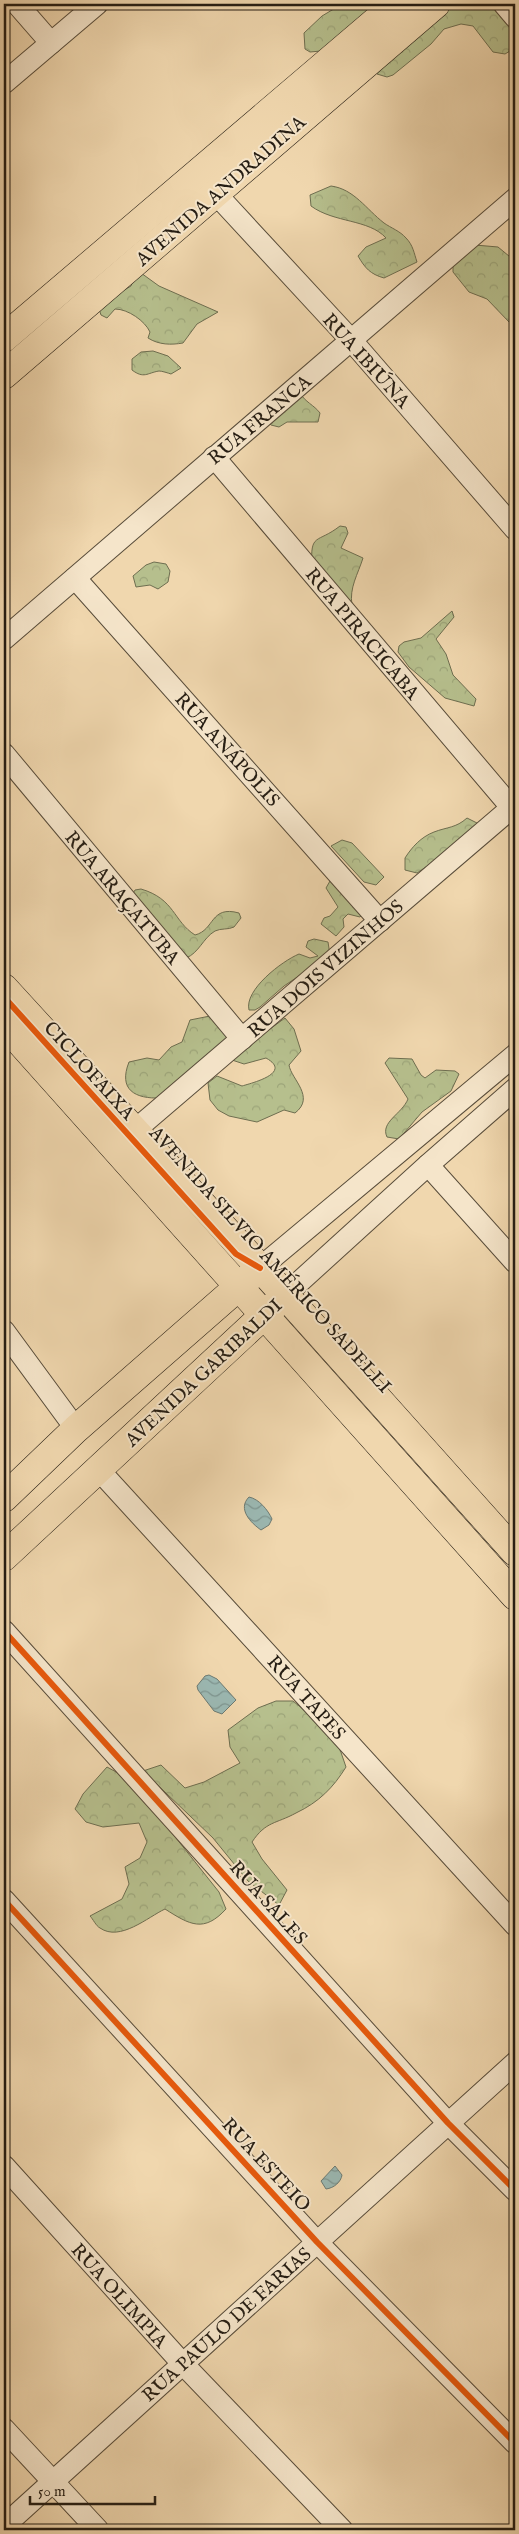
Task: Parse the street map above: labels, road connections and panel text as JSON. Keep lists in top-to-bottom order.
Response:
{
  "streets": {
    "main road": ["AVENIDA ANDRADINA", "AVENIDA SILVIO AMÉRICO SADELLI", "AVENIDA GARIBALDI"],
    "street": [
      "RUA IBIÚNA",
      "RUA FRANCA",
      "RUA PIRACICABA",
      "RUA ANÁPOLIS",
      "RUA ARAÇATUBA",
      "RUA DOIS VIZINHOS",
      "RUA TAPES",
      "RUA SALES",
      "RUA ESTEIO",
      "RUA OLIMPIA",
      "RUA PAULO DE FARIAS"
    ],
    "cycle path": ["CICLOFAIXA"]
  },
  "crossings": [
    ["AVENIDA ANDRADINA", "RUA IBIÚNA"],
    ["RUA IBIÚNA", "RUA FRANCA"],
    ["RUA FRANCA", "RUA PIRACICABA"],
    ["RUA FRANCA", "RUA ANÁPOLIS"],
    ["RUA PIRACICABA", "RUA DOIS VIZINHOS"],
    ["RUA ANÁPOLIS", "RUA DOIS VIZINHOS"],
    ["RUA ARAÇATUBA", "RUA DOIS VIZINHOS"],
    ["RUA DOIS VIZINHOS", "AVENIDA SILVIO AMÉRICO SADELLI"],
    ["AVENIDA SILVIO AMÉRICO SADELLI", "AVENIDA GARIBALDI"],
    ["AVENIDA GARIBALDI", "RUA TAPES"],
    ["RUA SALES", "RUA PAULO DE FARIAS"],
    ["RUA ESTEIO", "RUA PAULO DE FARIAS"],
    ["RUA OLIMPIA", "RUA PAULO DE FARIAS"]
  ],
  "scale_bar": "50 m"
}
